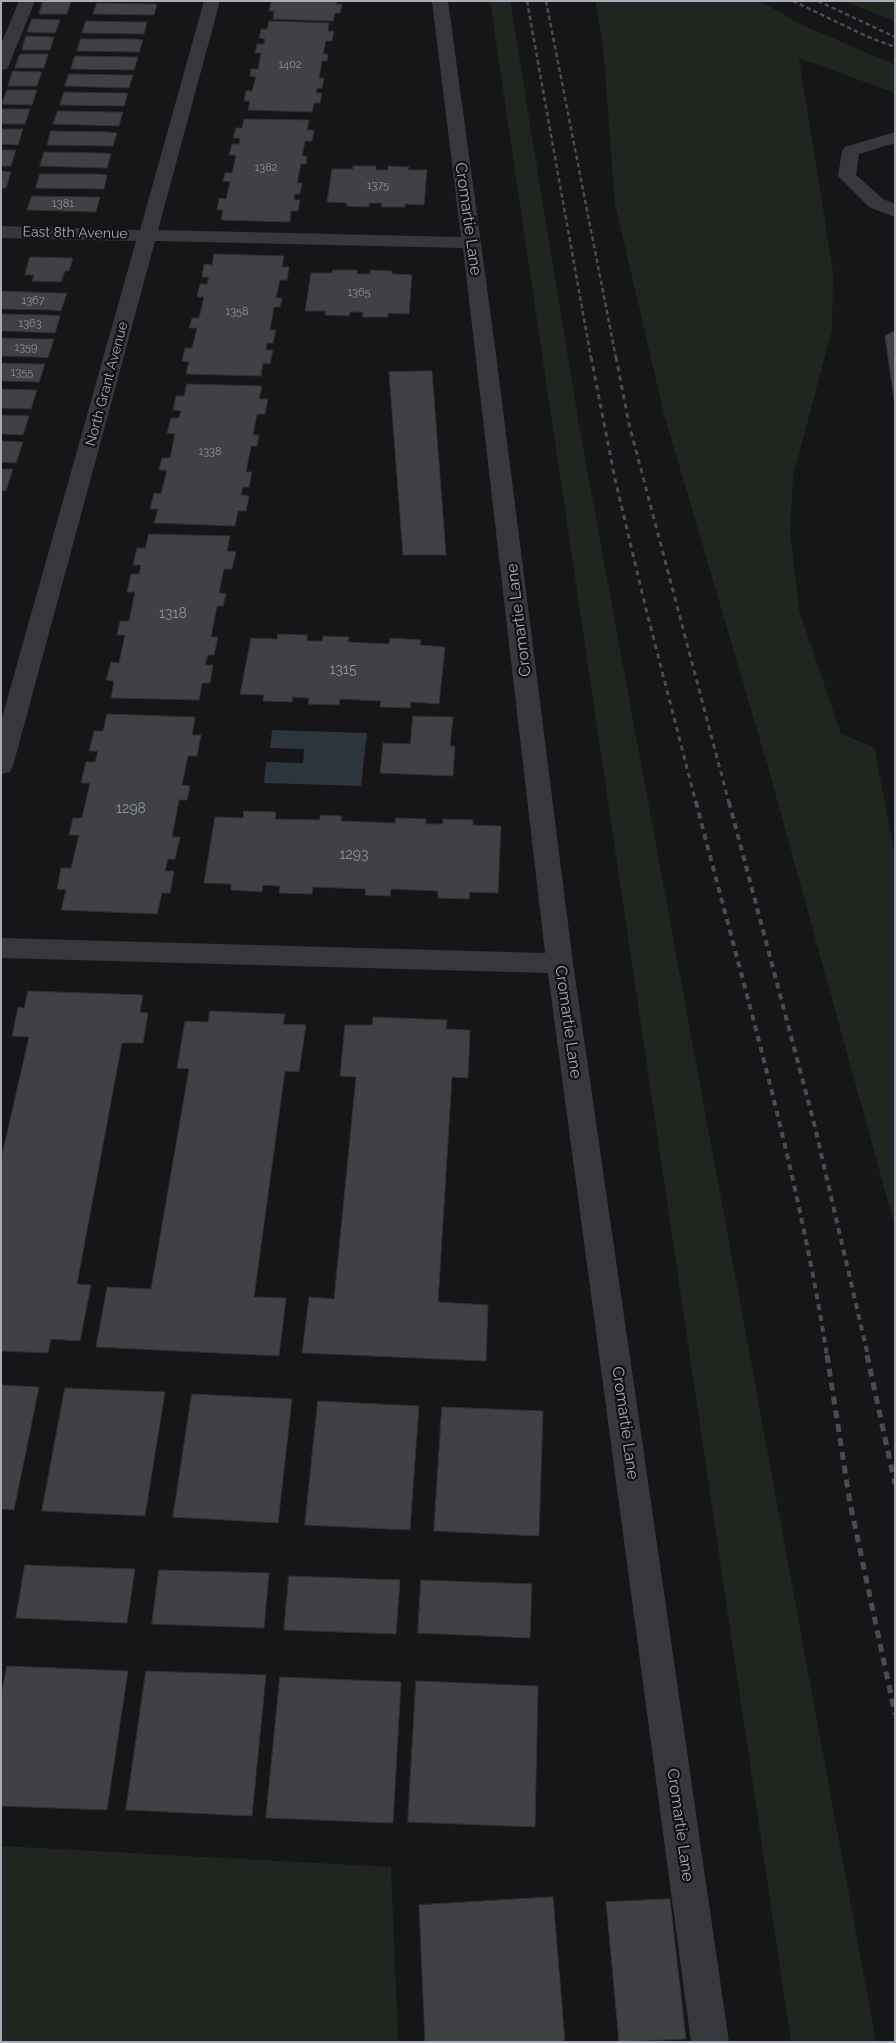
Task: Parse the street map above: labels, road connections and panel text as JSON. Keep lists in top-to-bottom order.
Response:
{
  "streets": {
    "street": ["Cromartie Lane", "East 8th Avenue", "North Grant Avenue"]
  },
  "crossings": [
    ["Cromartie Lane", "East 8th Avenue"],
    ["East 8th Avenue", "North Grant Avenue"]
  ],
  "house_numbers": [
    "1402",
    "1382",
    "1375",
    "1381",
    "1365",
    "1367",
    "1358",
    "1363",
    "1359",
    "1355",
    "1338",
    "1318",
    "1315",
    "1298",
    "1293"
  ]
}
